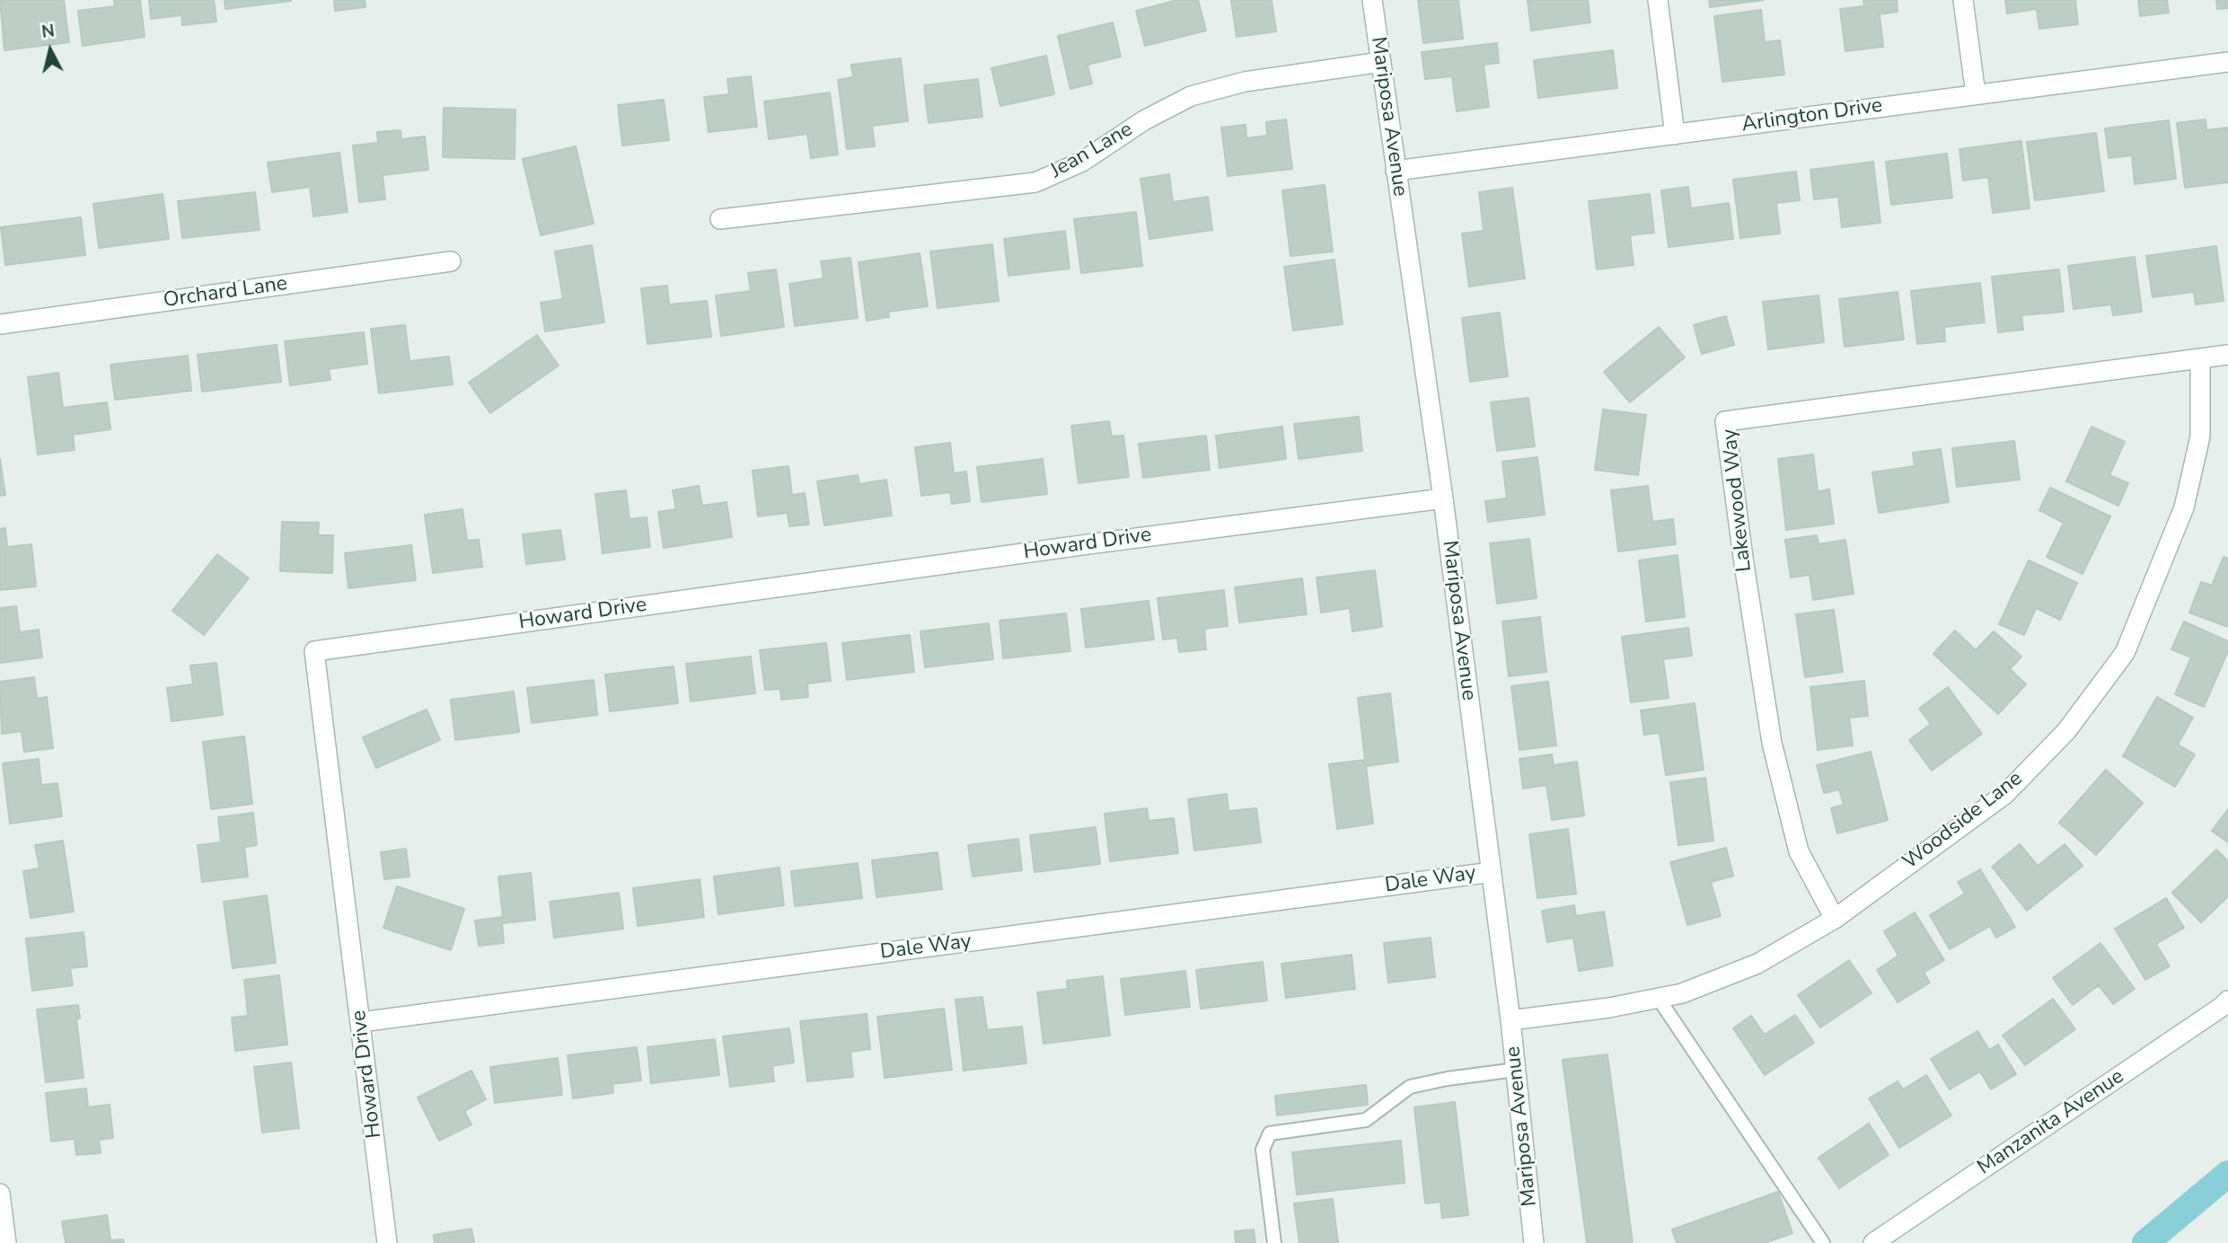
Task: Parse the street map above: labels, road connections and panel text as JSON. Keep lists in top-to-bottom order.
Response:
{
  "streets": {
    "street": [
      "Arlington Drive",
      "Mariposa Avenue",
      "Jean Lane",
      "Orchard Lane",
      "Lakewood Way",
      "Howard Drive",
      "Woodside Lane",
      "Dale Way",
      "Manzanita Avenue"
    ]
  },
  "crossings": [
    ["Arlington Drive", "Mariposa Avenue"],
    ["Mariposa Avenue", "Jean Lane"],
    ["Mariposa Avenue", "Howard Drive"],
    ["Mariposa Avenue", "Woodside Lane"],
    ["Mariposa Avenue", "Dale Way"],
    ["Lakewood Way", "Woodside Lane"],
    ["Howard Drive", "Dale Way"]
  ],
  "north": "top"
}
